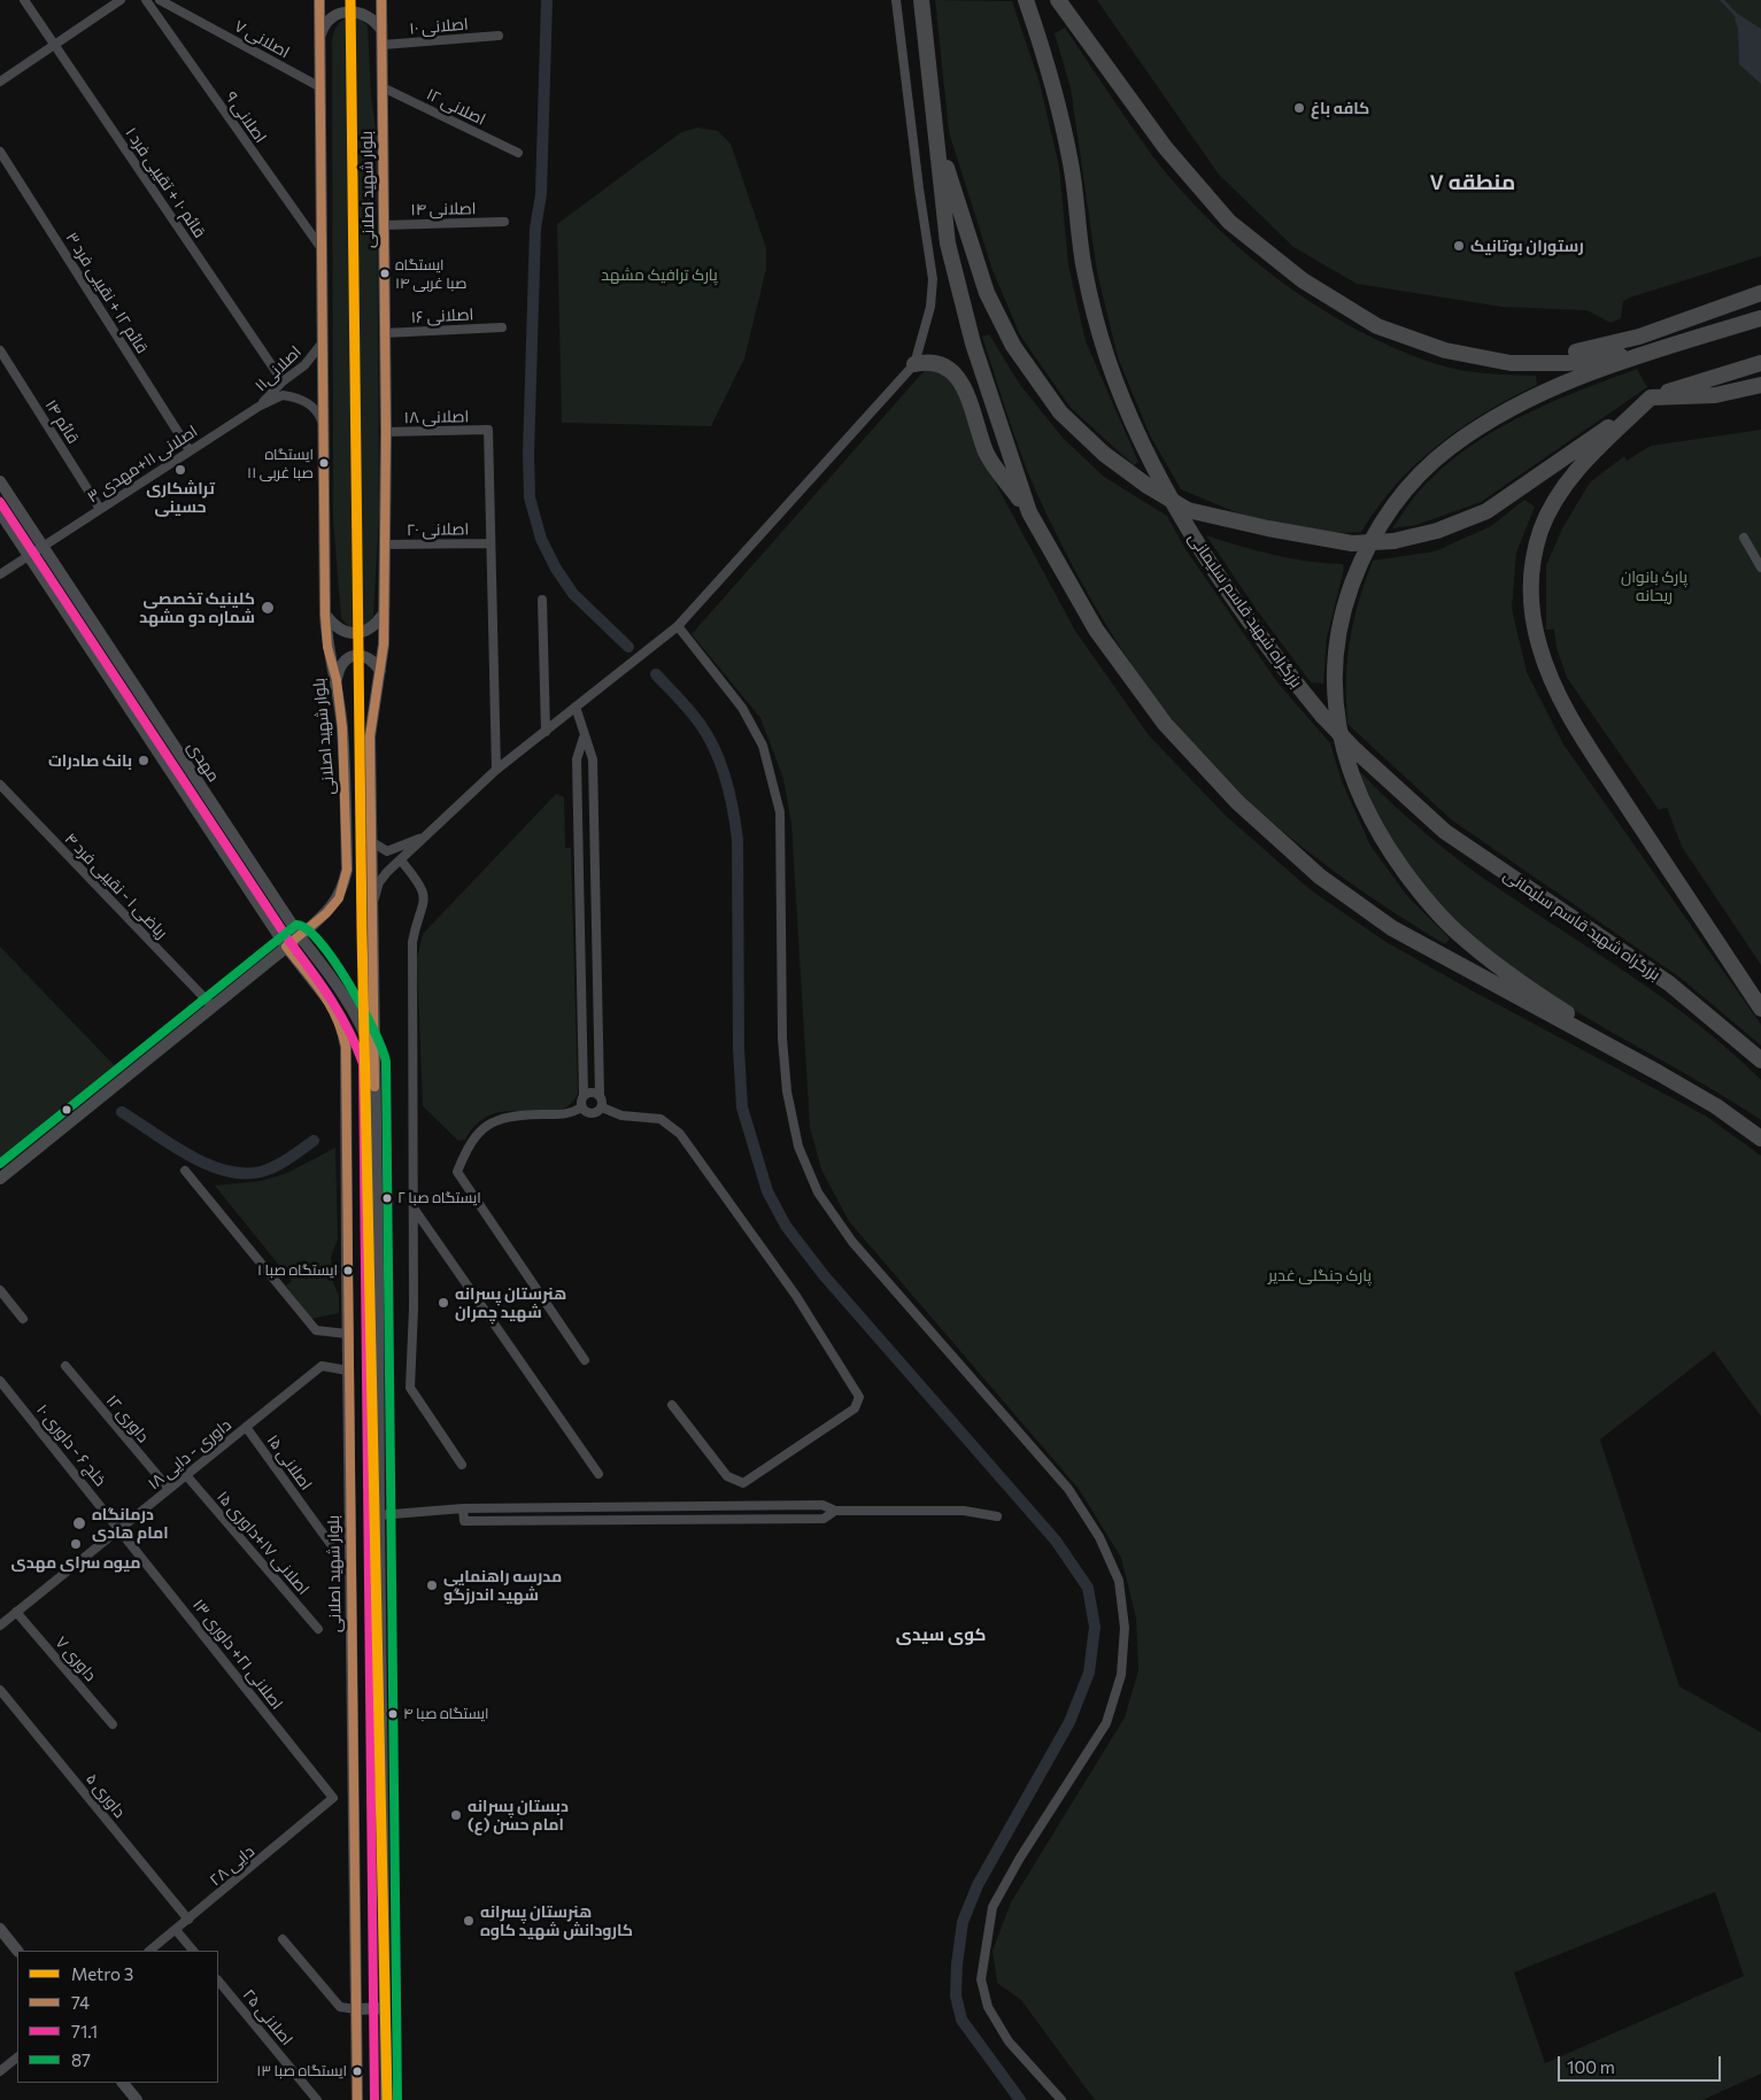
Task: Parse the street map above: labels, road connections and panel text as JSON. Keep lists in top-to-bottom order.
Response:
{
  "streets": {
    "highway": ["بزرگراه شهید قاسم سلیمانی"],
    "main road": ["بلوار شهید اصلانی", "مهدی"],
    "street": [
      "اصلانی ۱۰",
      "اصلانی ۷",
      "اصلانی ۱۲",
      "اصلانی ۹",
      "قائم ۱۰ + تقیبی فرد ۱",
      "اصلانی ۱۴",
      "قائم ۱۲ + نقیبی فرد ۳",
      "اصلانی ۱۶",
      "اصلانی۱۱",
      "اصلانی ۱۸",
      "قائم ۱۴",
      "اصلانی ۱۱+مهدی ۳",
      "اصلانی ۲۰",
      "ریاضی ۱ - نقیبی فرد ۴",
      "داوری ۱۲",
      "خلج ۶ - داوری ۱۰",
      "داوری - دایی ۱۸",
      "اصلانی ۱۵",
      "اصلانی ۱۷+داوری ۱۵",
      "اصلانی ۲۱+ داوری ۱۳",
      "داوری ۷",
      "داوری ۵",
      "دایی ۲۸",
      "اصلانی ۲۵"
    ]
  },
  "crossings": [
    ["اصلانی ۱۰", "بلوار شهید اصلانی"],
    ["اصلانی ۷", "بلوار شهید اصلانی"],
    ["اصلانی ۱۲", "بلوار شهید اصلانی"],
    ["اصلانی ۹", "بلوار شهید اصلانی"],
    ["قائم ۱۰ + تقیبی فرد ۱", "اصلانی۱۱"],
    ["بلوار شهید اصلانی", "اصلانی ۱۴"],
    ["بلوار شهید اصلانی", "اصلانی ۱۶"],
    ["بلوار شهید اصلانی", "اصلانی۱۱"],
    ["بلوار شهید اصلانی", "اصلانی ۱۸"],
    ["بلوار شهید اصلانی", "اصلانی ۲۰"],
    ["بلوار شهید اصلانی", "مهدی"],
    ["بلوار شهید اصلانی", "ریاضی ۱ - نقیبی فرد ۴"],
    ["بلوار شهید اصلانی", "داوری - دایی ۱۸"],
    ["قائم ۱۲ + نقیبی فرد ۳", "اصلانی ۱۱+مهدی ۳"],
    ["اصلانی۱۱", "اصلانی ۱۱+مهدی ۳"],
    ["اصلانی ۱۸", "اصلانی ۲۰"],
    ["قائم ۱۴", "اصلانی ۱۱+مهدی ۳"],
    ["اصلانی ۱۱+مهدی ۳", "مهدی"],
    ["داوری ۱۲", "داوری - دایی ۱۸"],
    ["خلج ۶ - داوری ۱۰", "داوری - دایی ۱۸"],
    ["خلج ۶ - داوری ۱۰", "اصلانی ۲۱+ داوری ۱۳"],
    ["داوری - دایی ۱۸", "اصلانی ۱۵"],
    ["داوری - دایی ۱۸", "اصلانی ۱۷+داوری ۱۵"],
    ["داوری - دایی ۱۸", "اصلانی ۲۱+ داوری ۱۳"],
    ["داوری - دایی ۱۸", "داوری ۷"],
    ["اصلانی ۲۱+ داوری ۱۳", "دایی ۲۸"],
    ["داوری ۵", "دایی ۲۸"]
  ],
  "districts": ["منطقه ۷", "کوی سیدی"],
  "parks": ["پارک ترافیک مشهد", "پارک بانوان ریحانه", "پارک جنگلی غدیر"],
  "places": [
    "کافه باغ",
    "رستوران بوتانیک",
    "ایستگاه صبا غربی ۱۴",
    "ایستگاه صبا غربی ۱۱",
    "تراشکاری حسینی",
    "کلینیک تخصصی شمار‌ه دو مشهد",
    "بانک صادرات",
    "ایستگاه صبا ۲",
    "ایستگاه صبا ۱",
    "هنرستان پسرانه شهید چمران",
    "درمانگاه امام هادی",
    "میوه سرای مهدی",
    "مدرسه راهنمایی شهید اندرزگو",
    "ایستگاه صبا ۴",
    "دبستان پسرانه امام حسن (ع)",
    "هنرستان پسرانه کارودانش شهید کاوه",
    "ایستگاه صبا ۱۳"
  ],
  "lines": [
    "metro line 3",
    "transit line 74",
    "transit line 71.1",
    "transit line 87"
  ],
  "legend": [
    "Metro 3",
    "74",
    "71.1",
    "87"
  ],
  "scale_bar": "100 m"
}
